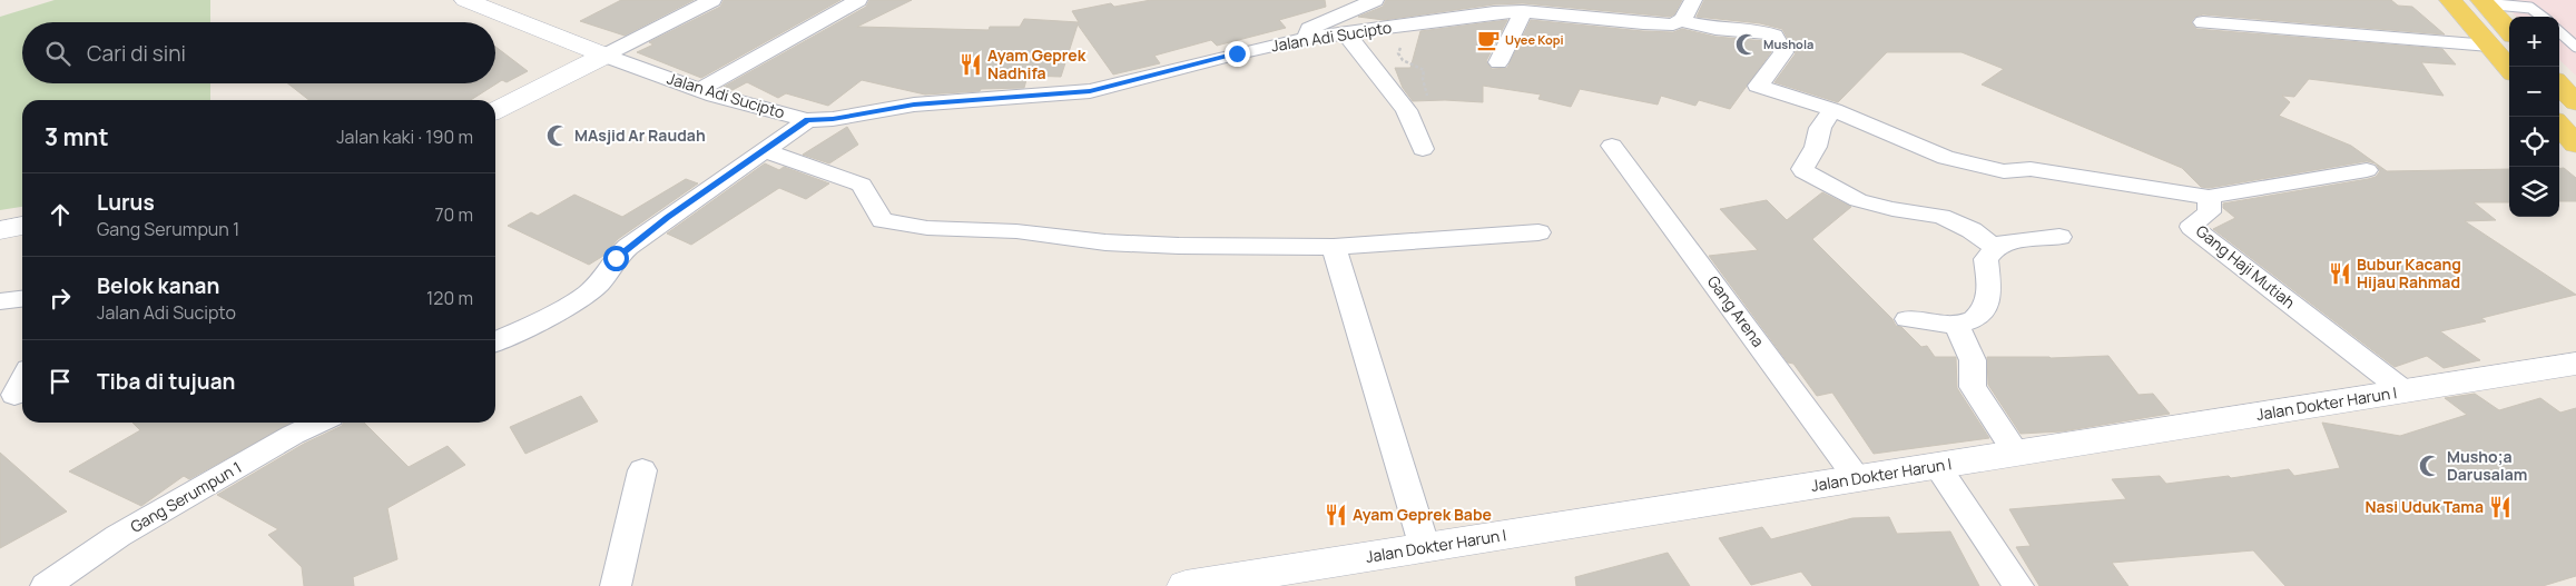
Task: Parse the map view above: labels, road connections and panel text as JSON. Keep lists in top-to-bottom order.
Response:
{
  "streets": {
    "street": [
      "Jalan Adi Sucipto",
      "Gang Haji Mutiah",
      "Gang Arena",
      "Jalan Dokter Harun I",
      "Gang Serumpun 1"
    ]
  },
  "crossings": [
    ["Gang Haji Mutiah", "Jalan Dokter Harun I"],
    ["Gang Arena", "Jalan Dokter Harun I"]
  ],
  "places": {
    "cafe": ["Uyee Kopi"],
    "mosque": ["Mushola", "MAsjid Ar Raudah", "Musho;a Darusalam"],
    "restaurant": [
      "Ayam Geprek Nadhifa",
      "Bubur Kacang Hijau Rahmad",
      "Nasi Uduk Tama",
      "Ayam Geprek Babe"
    ]
  },
  "page": {
    "map_buttons": ["+", "−"],
    "search": "Cari di sini",
    "heading": ["3 mnt", "Jalan kaki · 190 m"],
    "list": [
      ["Lurus", "Gang Serumpun 1", "70 m"],
      ["Belok kanan", "Jalan Adi Sucipto", "120 m"],
      "Tiba di tujuan"
    ]
  }
}
